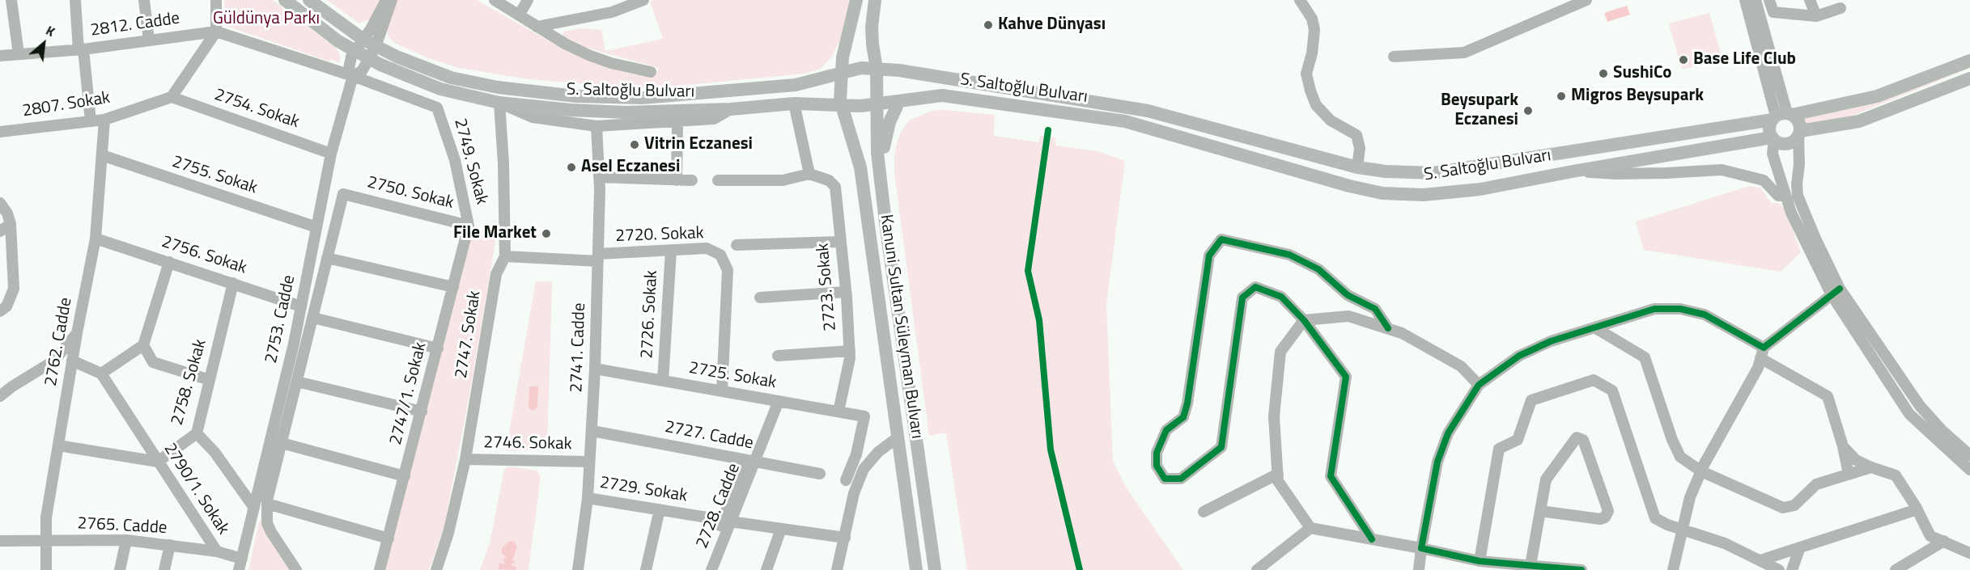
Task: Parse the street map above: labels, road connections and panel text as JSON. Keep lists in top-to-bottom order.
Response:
{
  "streets": {
    "main road": ["S. Saltoğlu Bulvarı", "Kanuni Sultan Süleyman Bulvarı"],
    "street": [
      "2812. Cadde",
      "2807. Sokak",
      "2754. Sokak",
      "2749. Sokak",
      "2755. Sokak",
      "2750. Sokak",
      "2720. Sokak",
      "2756. Sokak",
      "2723. Sokak",
      "2726. Sokak",
      "2753. Cadde",
      "2747. Sokak",
      "2762. Cadde",
      "2741. Cadde",
      "2725. Sokak",
      "2758. Sokak",
      "2747/1. Sokak",
      "2727. Cadde",
      "2746. Sokak",
      "2790/1. Sokak",
      "2729. Sokak",
      "2728. Cadde",
      "2765. Cadde"
    ]
  },
  "crossings": [
    ["S. Saltoğlu Bulvarı", "Kanuni Sultan Süleyman Bulvarı"],
    ["S. Saltoğlu Bulvarı", "2747. Sokak"],
    ["2807. Sokak", "2754. Sokak"],
    ["2807. Sokak", "2762. Cadde"],
    ["2754. Sokak", "2753. Cadde"],
    ["2749. Sokak", "2750. Sokak"],
    ["2749. Sokak", "2753. Cadde"],
    ["2749. Sokak", "2747/1. Sokak"],
    ["2755. Sokak", "2753. Cadde"],
    ["2755. Sokak", "2762. Cadde"],
    ["2750. Sokak", "2747/1. Sokak"],
    ["2720. Sokak", "2726. Sokak"],
    ["2720. Sokak", "2747. Sokak"],
    ["2720. Sokak", "2741. Cadde"],
    ["2720. Sokak", "2725. Sokak"],
    ["2756. Sokak", "2753. Cadde"],
    ["2756. Sokak", "2762. Cadde"],
    ["2756. Sokak", "2758. Sokak"],
    ["2723. Sokak", "2725. Sokak"],
    ["2726. Sokak", "2725. Sokak"],
    ["2753. Cadde", "2765. Cadde"],
    ["2747. Sokak", "2746. Sokak"],
    ["2762. Cadde", "2765. Cadde"],
    ["2741. Cadde", "2725. Sokak"],
    ["2741. Cadde", "2727. Cadde"],
    ["2741. Cadde", "2746. Sokak"],
    ["2741. Cadde", "2729. Sokak"],
    ["2725. Sokak", "2728. Cadde"],
    ["2758. Sokak", "2790/1. Sokak"],
    ["2727. Cadde", "2728. Cadde"],
    ["2790/1. Sokak", "2765. Cadde"],
    ["2729. Sokak", "2728. Cadde"]
  ],
  "parks": ["Güldünya Parkı"],
  "places": [
    "Kahve Dünyası",
    "Base Life Club",
    "SushiCo",
    "Migros Beysupark",
    "Beysupark Eczanesi",
    "Vitrin Eczanesi",
    "Asel Eczanesi",
    "File Market"
  ],
  "north": "top right"
}
